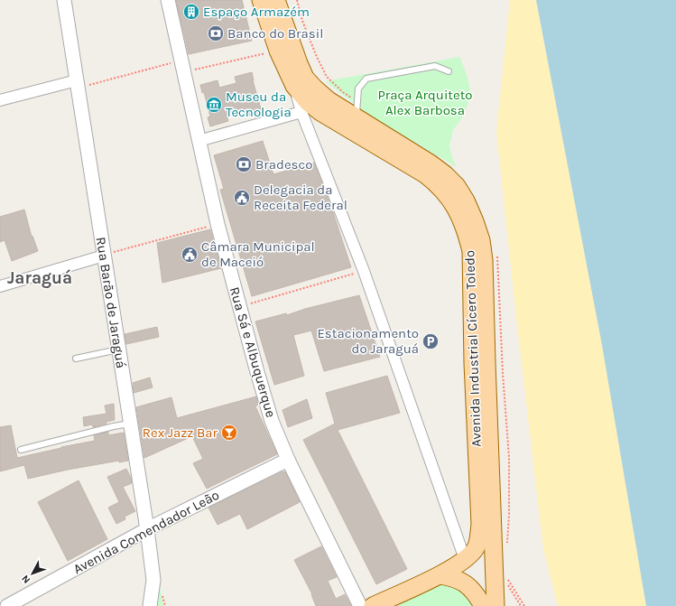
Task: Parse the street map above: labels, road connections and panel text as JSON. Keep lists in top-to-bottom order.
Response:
{
  "streets": {
    "main road": ["Avenida Industrial Cícero Toledo"],
    "street": ["Rua Barão de Jaraguá", "Rua Sá e Albuquerque", "Avenida Comendador Leão"]
  },
  "crossings": [
    ["Rua Barão de Jaraguá", "Avenida Comendador Leão"],
    ["Rua Sá e Albuquerque", "Avenida Comendador Leão"]
  ],
  "districts": ["Jaraguá"],
  "parks": ["Praça Arquiteto Alex Barbosa"],
  "places": {
    "building": ["Espaço Armazém"],
    "bank": ["Banco do Brasil", "Bradesco"],
    "museum": ["Museu da Tecnologia"],
    "public building": ["Delegacia da Receita Federal", "Câmara Municipal de Maceió"],
    "parking": ["Estacionamento do Jaraguá"],
    "bar": ["Rex Jazz Bar"]
  },
  "north": "bottom left"
}
